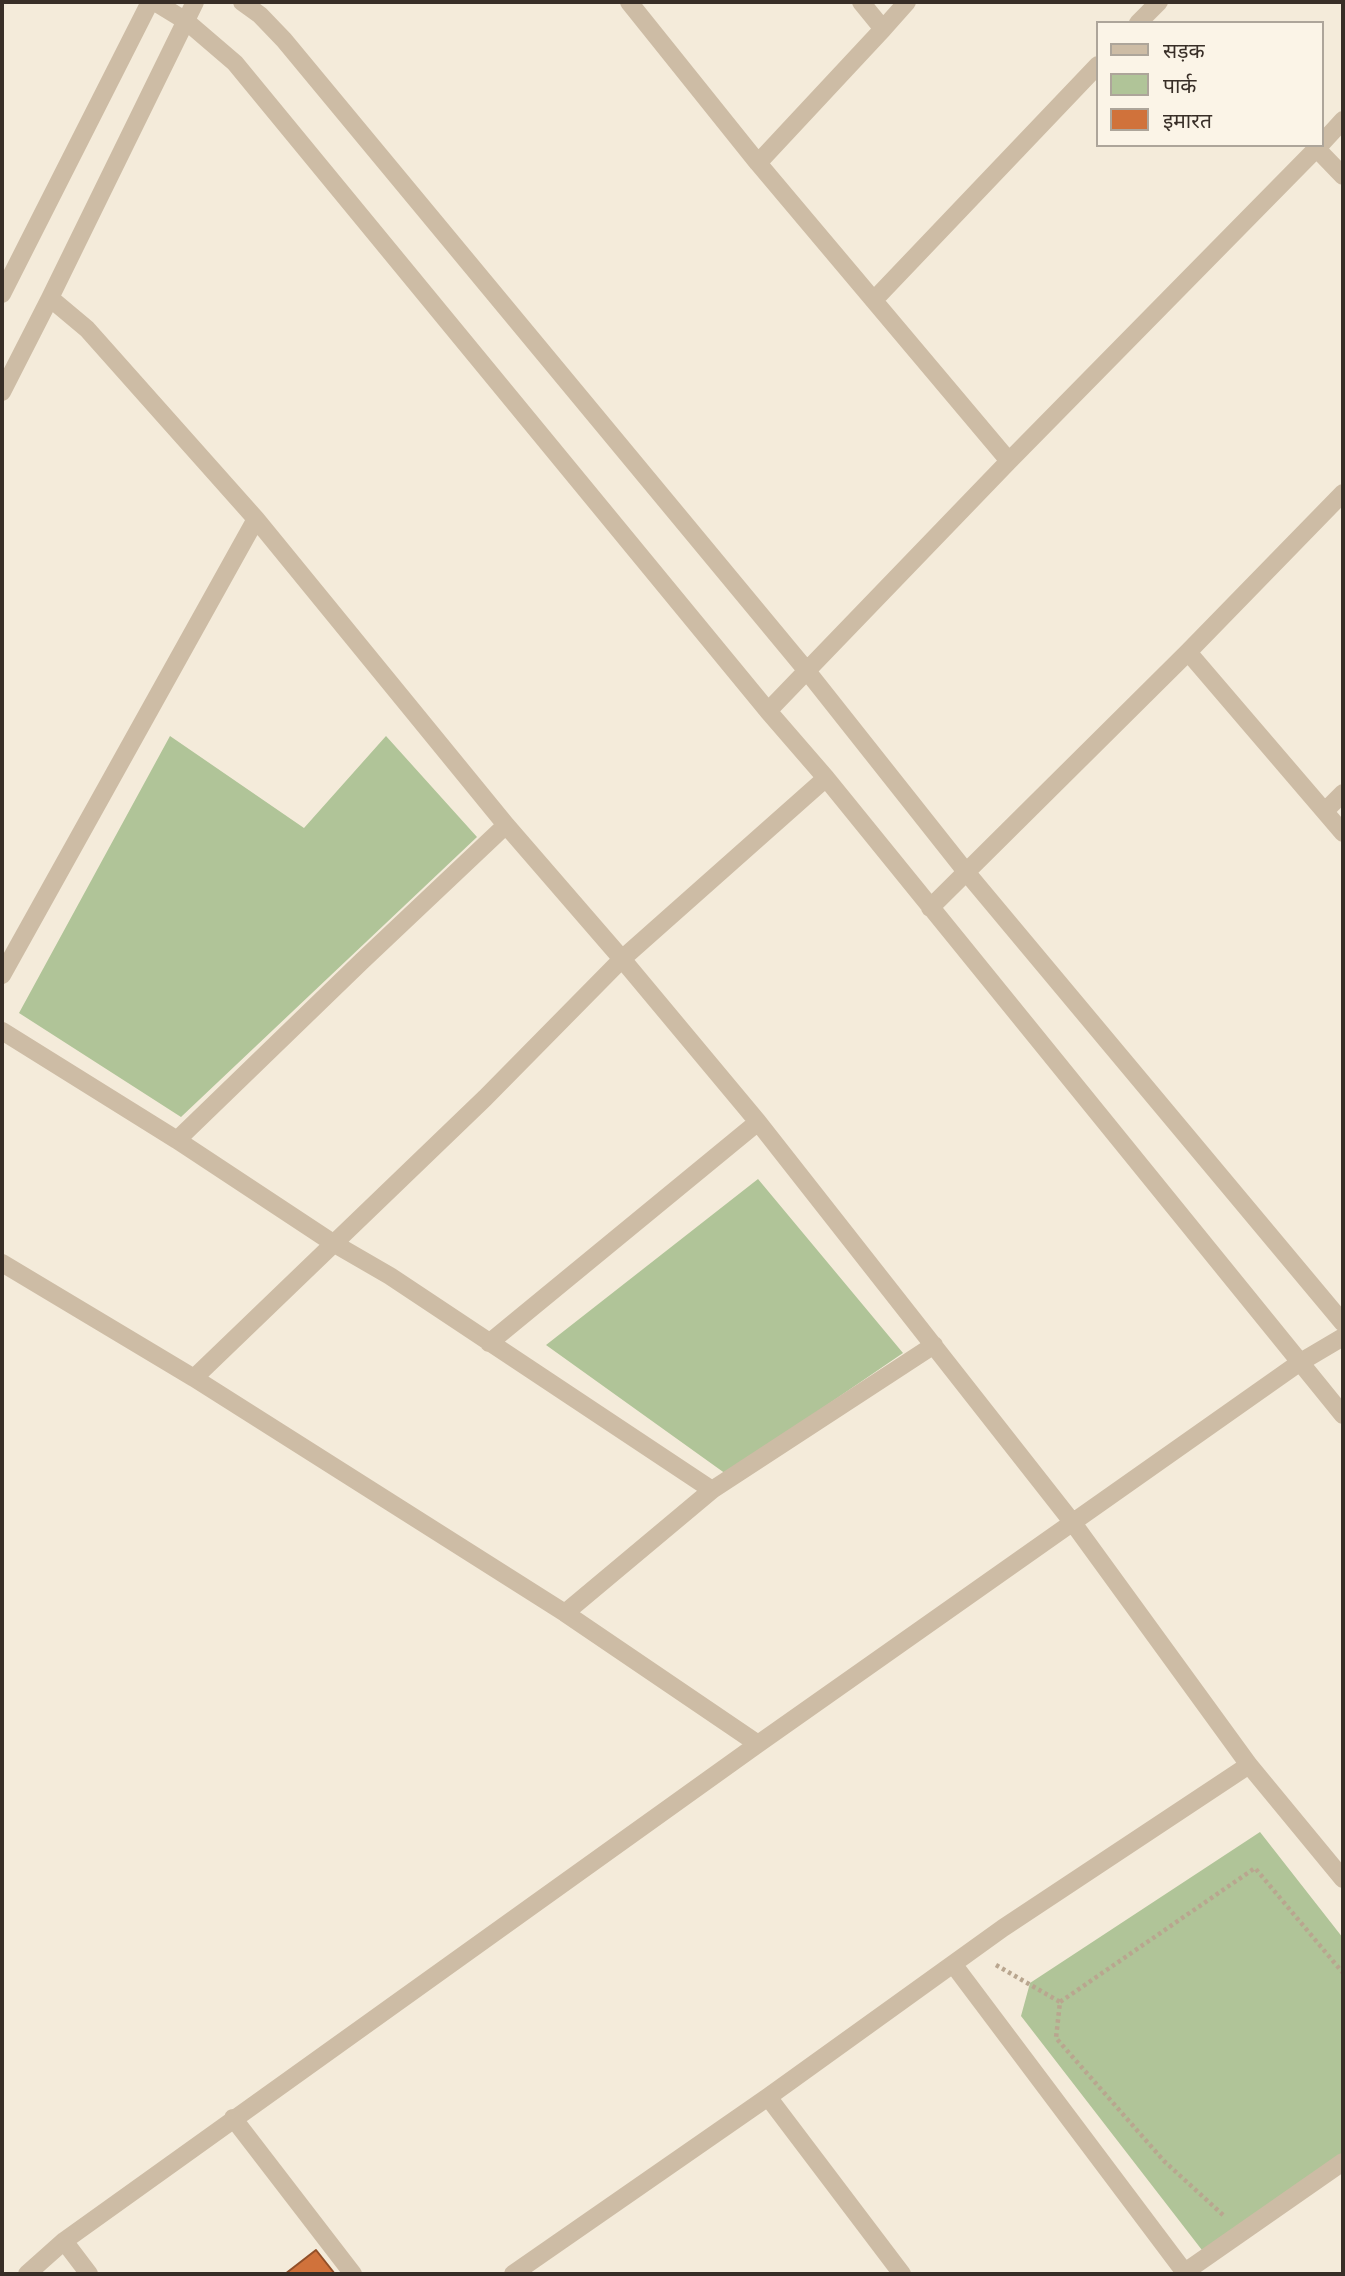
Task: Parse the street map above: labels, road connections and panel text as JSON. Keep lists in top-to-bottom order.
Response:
{
  "legend": ["सड़क", "पार्क", "इमारत"]
}
